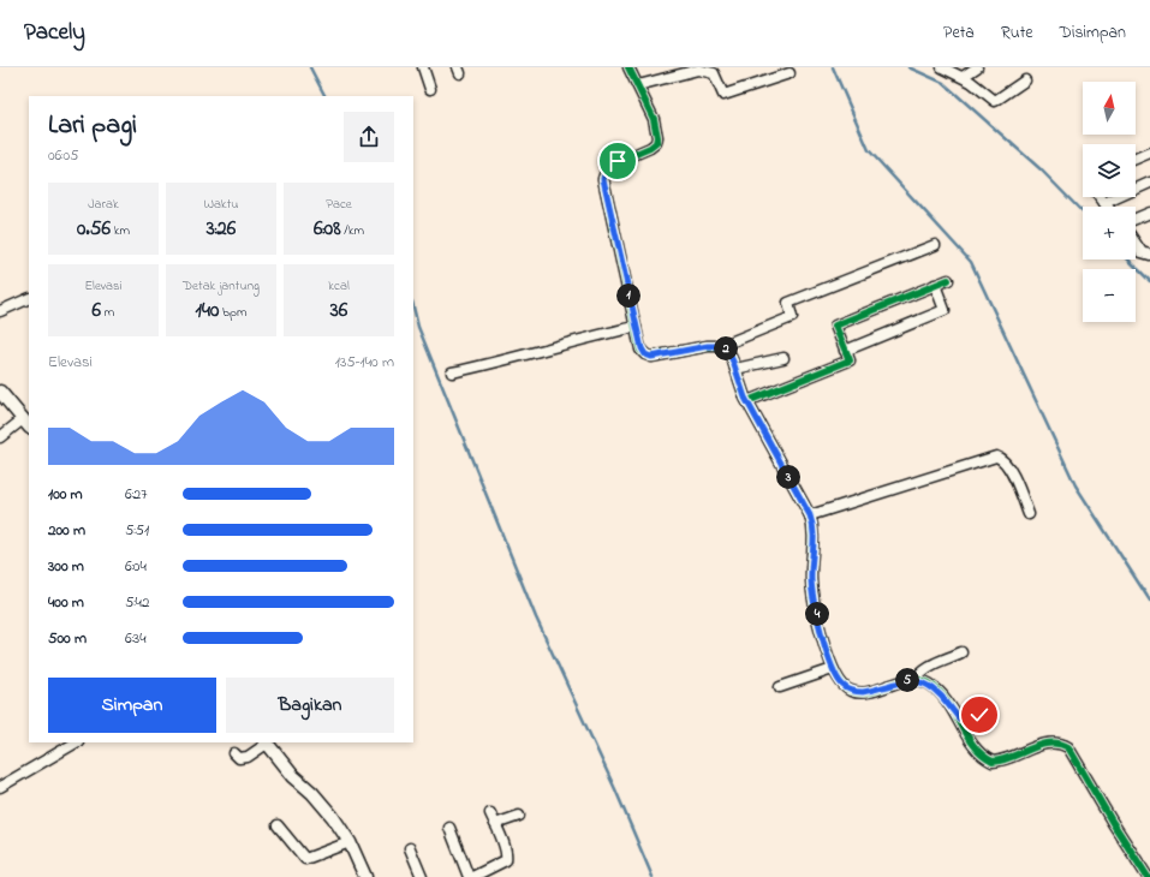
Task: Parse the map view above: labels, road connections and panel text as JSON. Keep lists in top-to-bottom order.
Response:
{
  "north": "top",
  "page": {
    "header": "Pacely",
    "nav": ["Peta", "Rute", "Disimpan"],
    "map_buttons": ["+", "−"],
    "heading": ["Lari pagi", "06:05"],
    "stats": [
      ["Jarak", "0.56 km"],
      ["Waktu", "3:26"],
      ["Pace", "6:08 /km"],
      ["Elevasi", "6 m"],
      ["Detak jantung", "140 bpm"],
      ["kcal", "36"]
    ],
    "pins": [
      "1",
      "2",
      "3",
      "4",
      "5"
    ],
    "chart": ["Elevasi", "135–140 m"],
    "list": [
      {
        "name": "100 m",
        "note": "6:27"
      },
      {
        "name": "200 m",
        "note": "5:51"
      },
      {
        "name": "300 m",
        "note": "6:04"
      },
      {
        "name": "400 m",
        "note": "5:42"
      },
      {
        "name": "500 m",
        "note": "6:34"
      }
    ],
    "buttons": ["Simpan", "Bagikan"]
  }
}
